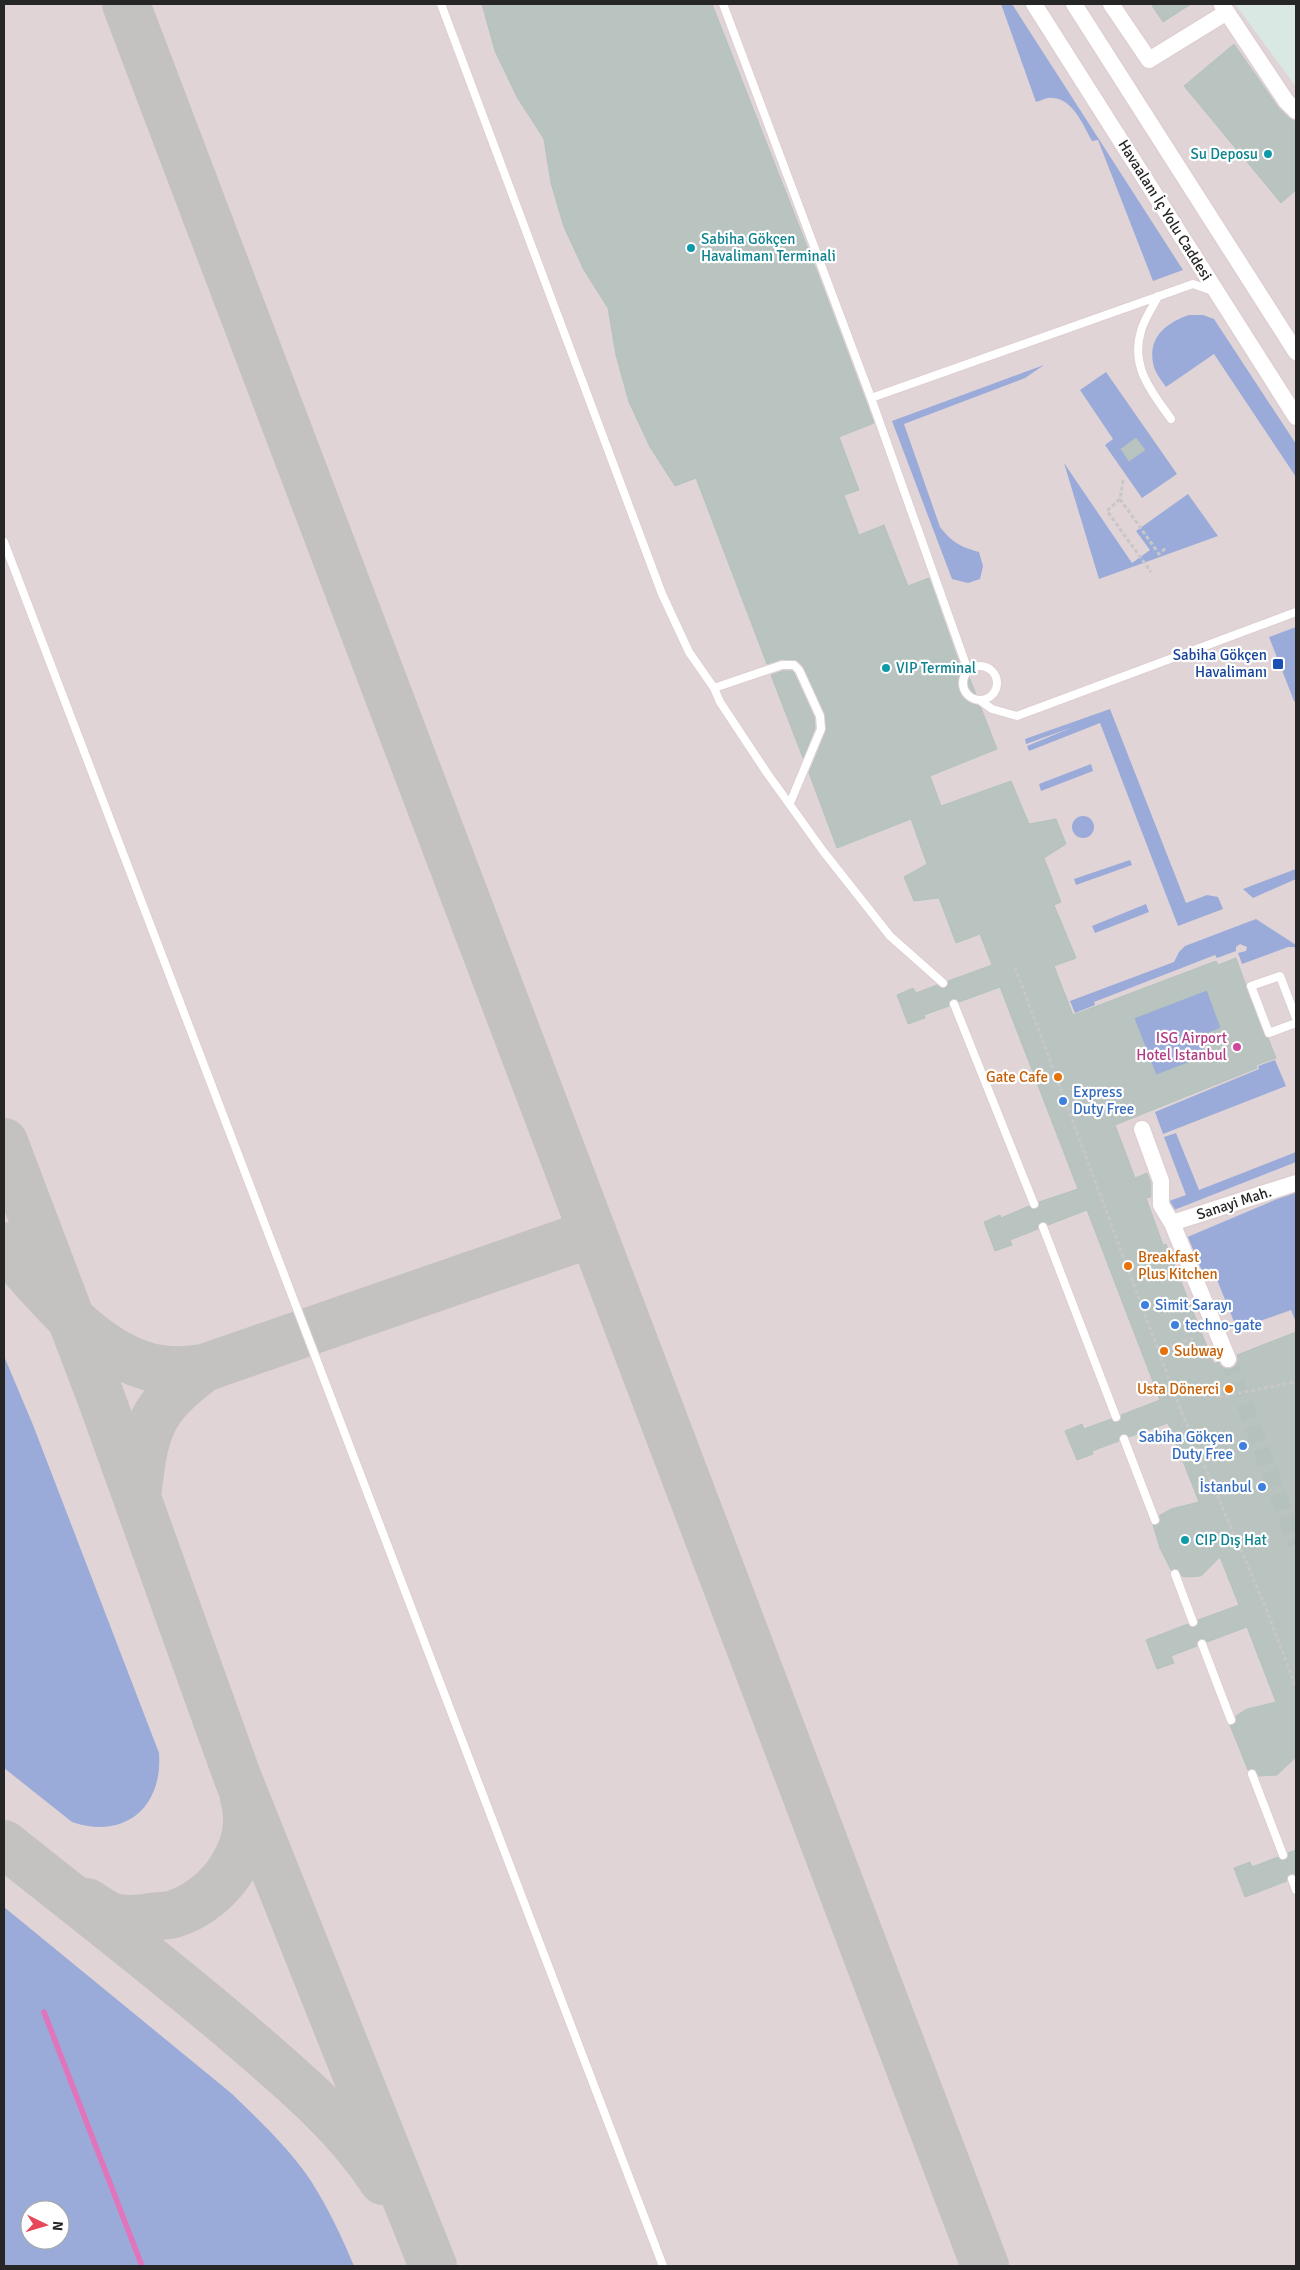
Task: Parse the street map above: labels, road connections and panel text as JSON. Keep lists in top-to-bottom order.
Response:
{
  "streets": {
    "street": ["Havaalanı İç Yolu Caddesi", "Sanayi Mah."]
  },
  "places": {
    "other": [
      "Su Deposu",
      "Sabiha Gökçen Havalimanı Terminali",
      "VIP Terminal",
      "ISG Airport Hotel Istanbul",
      "Gate Cafe",
      "Express Duty Free",
      "Breakfast Plus Kitchen",
      "Simit Sarayı",
      "techno-gate",
      "Subway",
      "Usta Dönerci",
      "Sabiha Gökçen Duty Free",
      "İstanbul",
      "CIP Dış Hat"
    ],
    "transit": ["Sabiha Gökçen Havalimanı"]
  },
  "north": "right"
}
